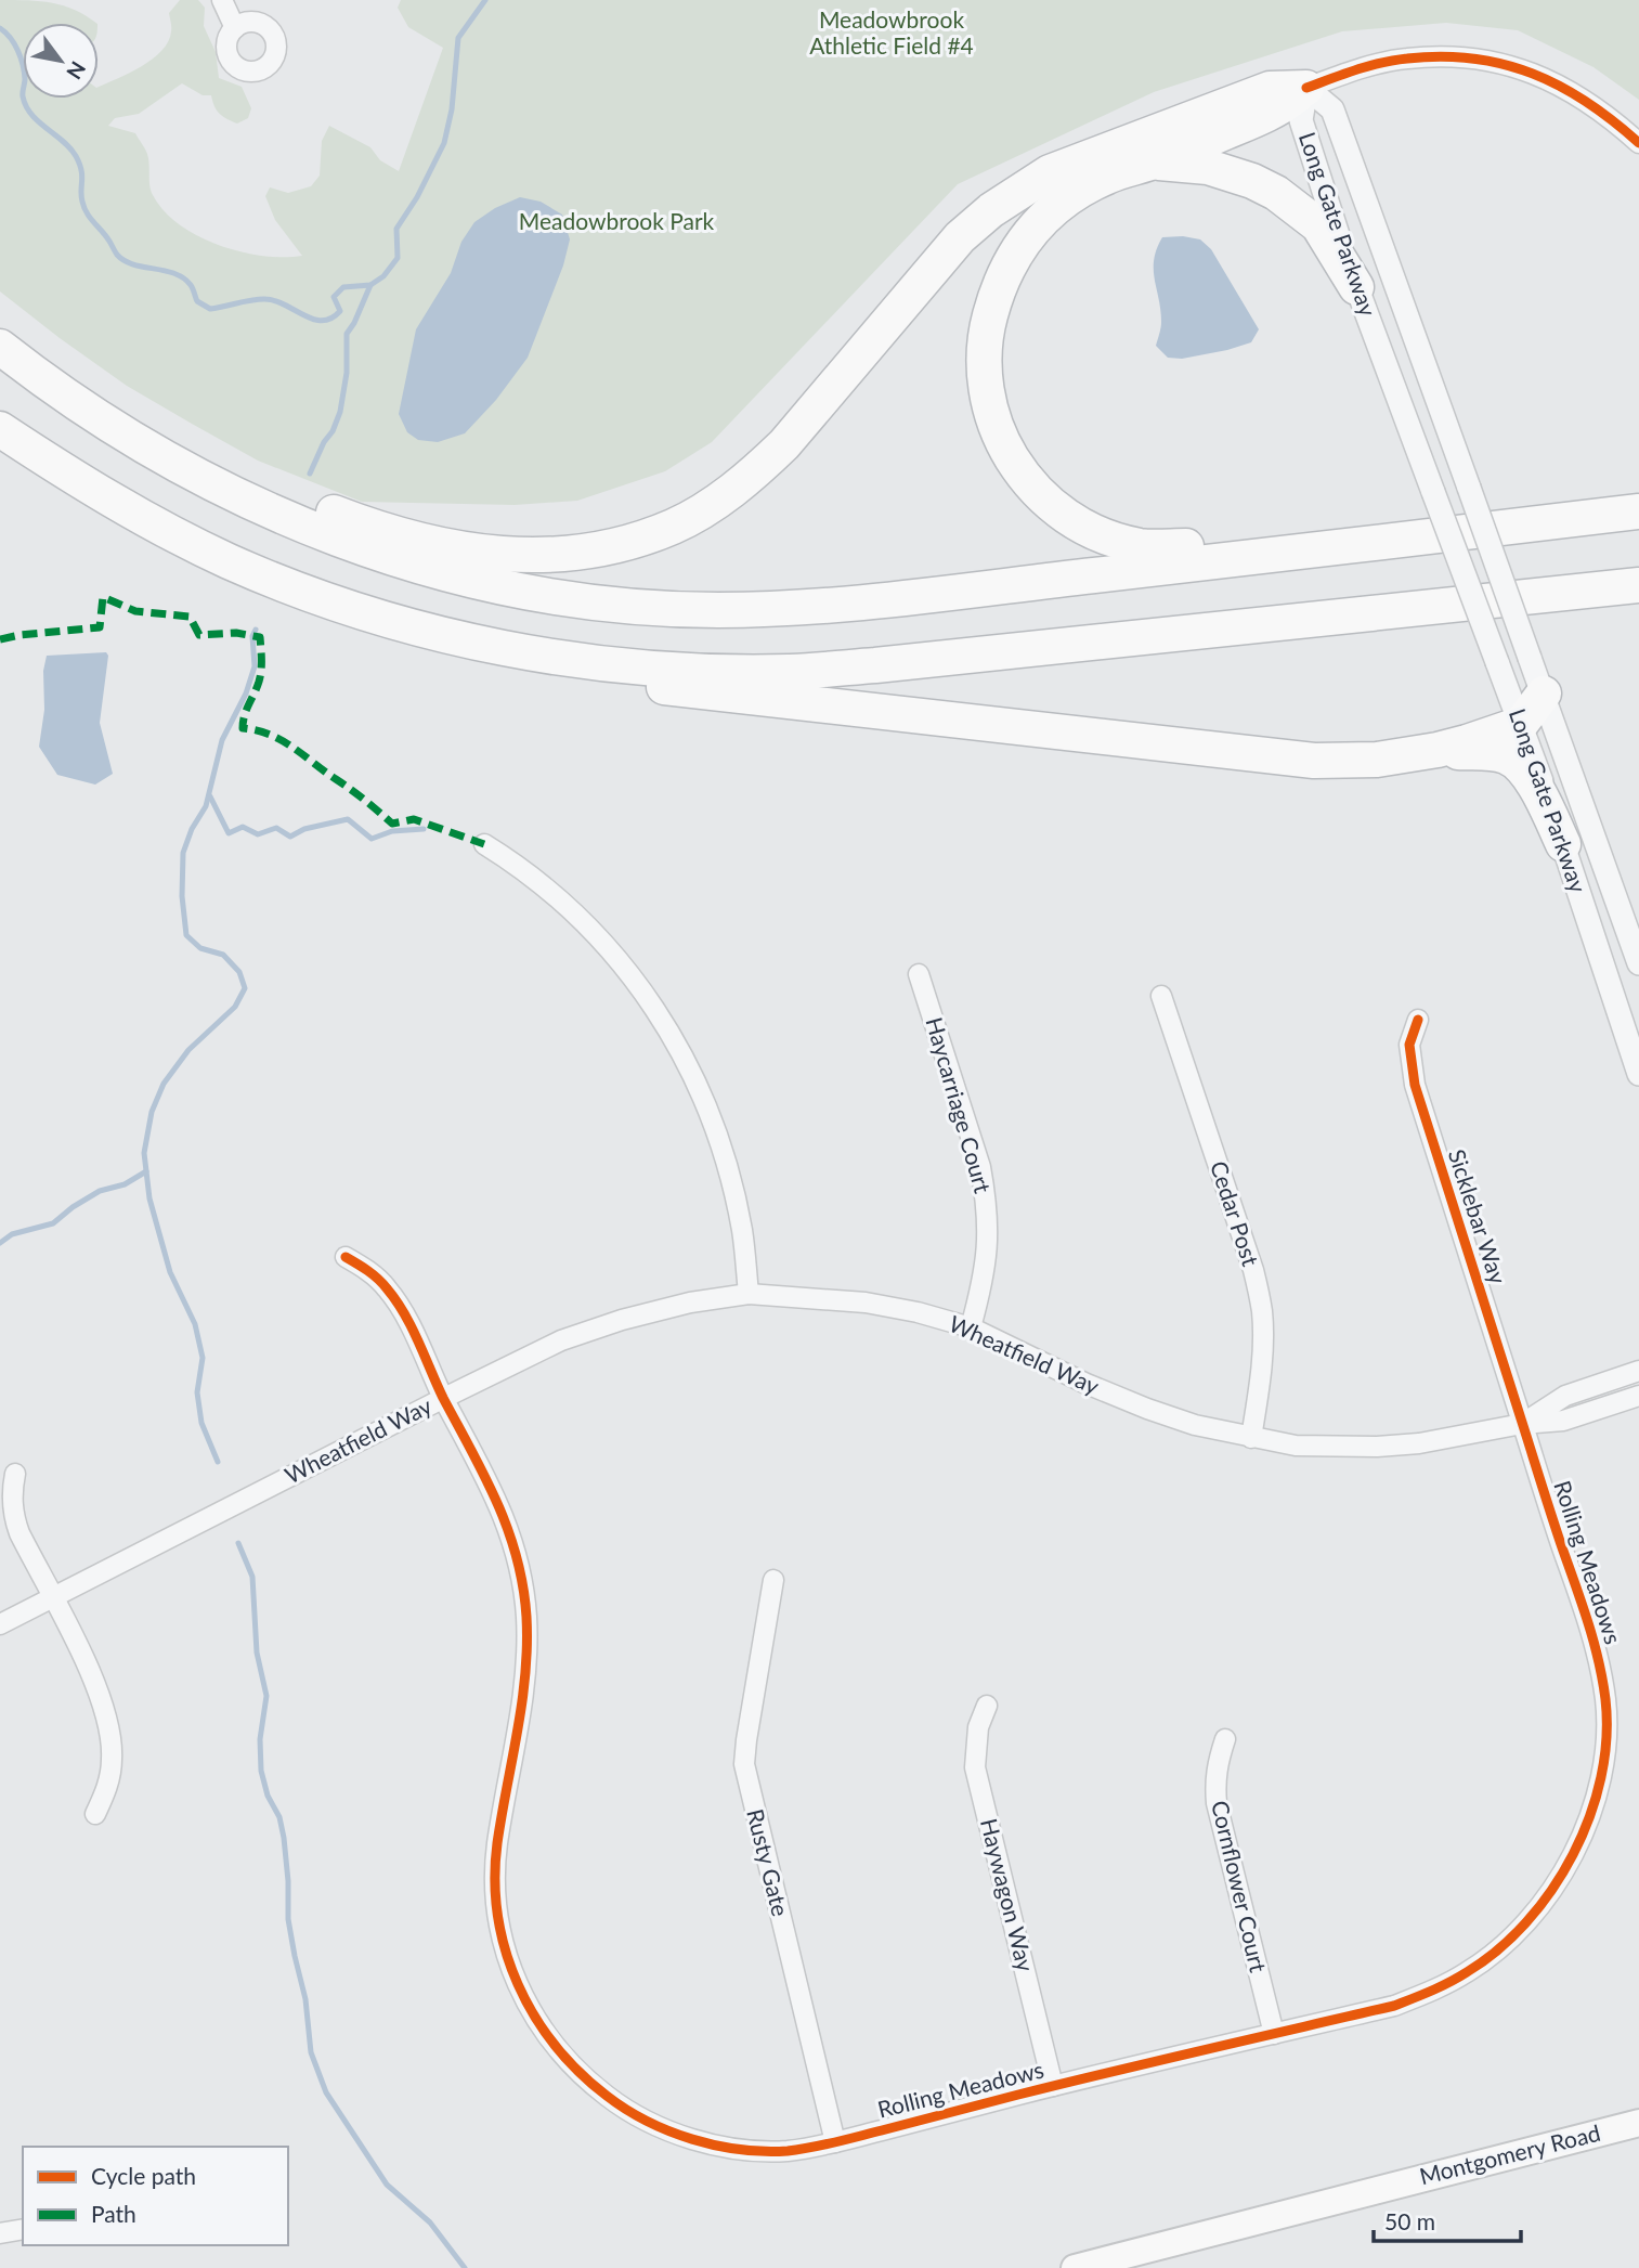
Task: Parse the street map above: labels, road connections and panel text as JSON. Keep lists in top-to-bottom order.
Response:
{
  "streets": {
    "main road": ["Montgomery Road"],
    "street": [
      "Long Gate Parkway",
      "Haycarriage Court",
      "Cedar Post",
      "Sicklebar Way",
      "Wheatfield Way",
      "Rolling Meadows",
      "Rusty Gate",
      "Cornflower Court",
      "Haywagon Way"
    ]
  },
  "crossings": [
    ["Haycarriage Court", "Wheatfield Way"],
    ["Cedar Post", "Wheatfield Way"],
    ["Sicklebar Way", "Wheatfield Way"],
    ["Sicklebar Way", "Rolling Meadows"],
    ["Wheatfield Way", "Rolling Meadows"],
    ["Rolling Meadows", "Rusty Gate"],
    ["Rolling Meadows", "Cornflower Court"],
    ["Rolling Meadows", "Haywagon Way"]
  ],
  "parks": ["Meadowbrook Athletic Field #4", "Meadowbrook Park"],
  "legend": ["Cycle path", "Path"],
  "scale_bar": "50 m",
  "north": "bottom right"
}
